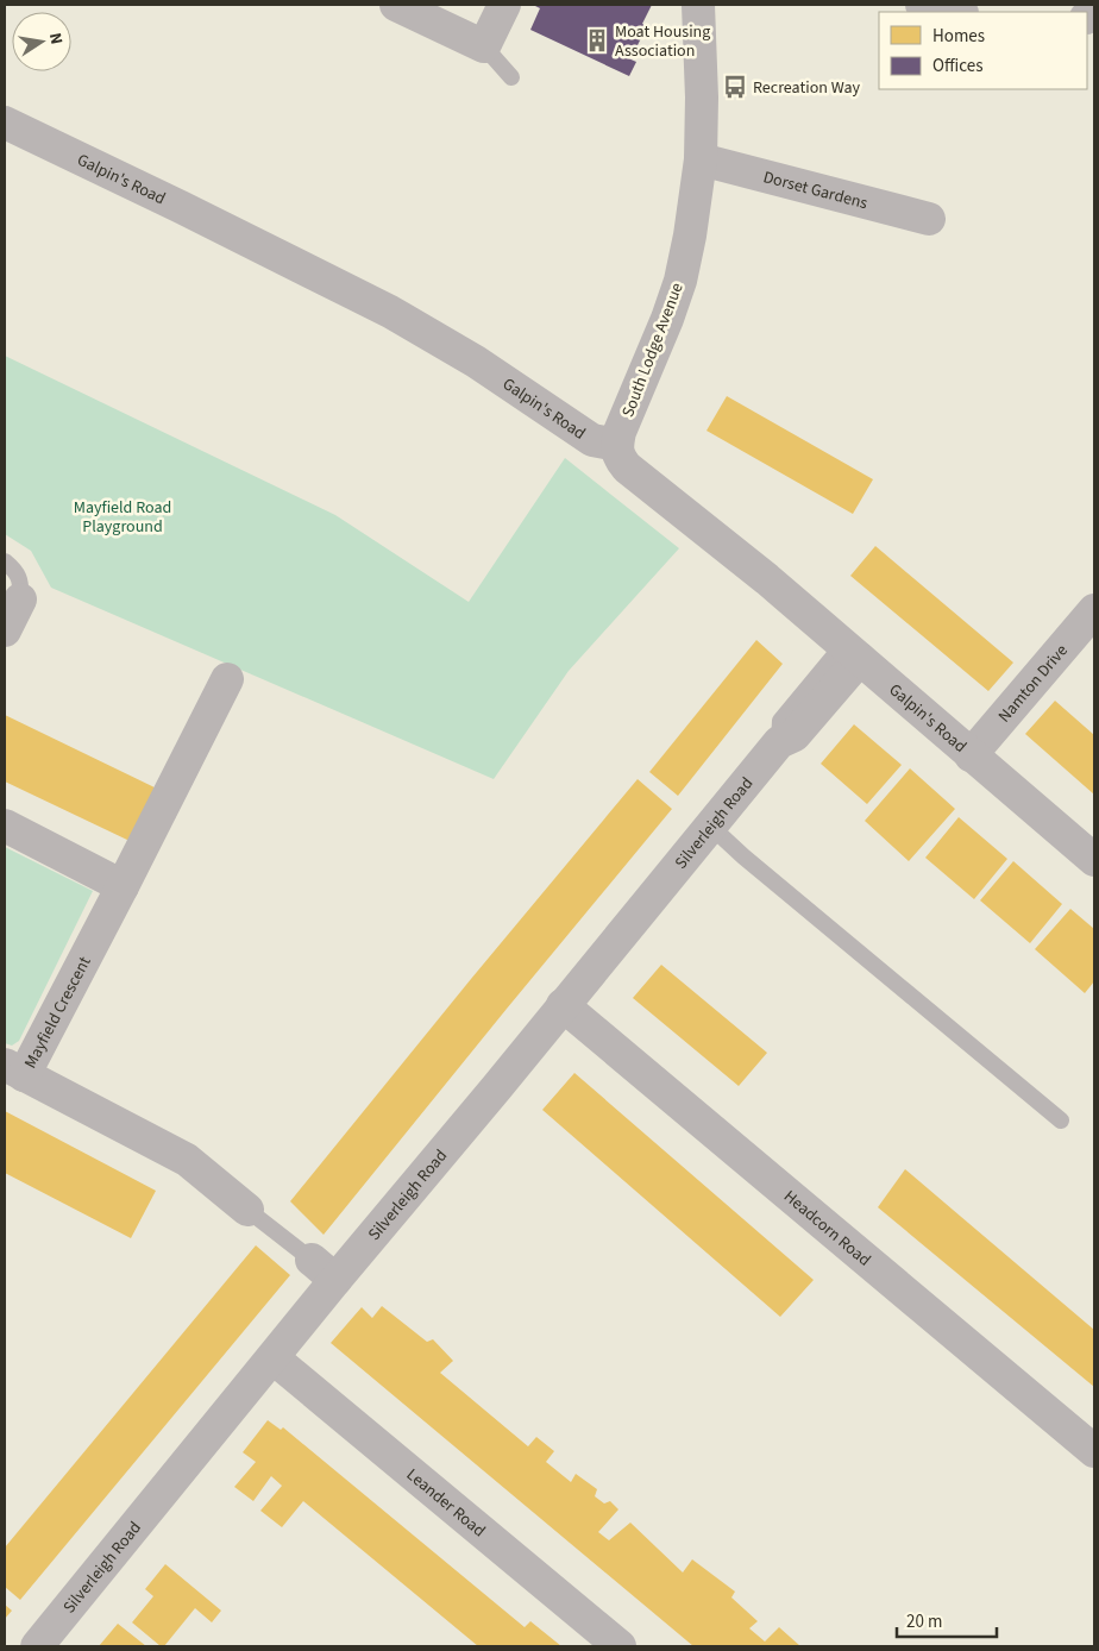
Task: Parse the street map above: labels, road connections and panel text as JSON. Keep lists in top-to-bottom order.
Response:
{
  "streets": {
    "street": [
      "Galpin's Road",
      "Dorset Gardens",
      "South Lodge Avenue",
      "Namton Drive",
      "Silverleigh Road",
      "Mayfield Crescent",
      "Headcorn Road",
      "Leander Road"
    ]
  },
  "crossings": [
    ["Galpin's Road", "South Lodge Avenue"],
    ["Galpin's Road", "Namton Drive"],
    ["Galpin's Road", "Silverleigh Road"],
    ["Dorset Gardens", "South Lodge Avenue"],
    ["Silverleigh Road", "Mayfield Crescent"],
    ["Silverleigh Road", "Headcorn Road"],
    ["Silverleigh Road", "Leander Road"]
  ],
  "parks": ["Mayfield Road Playground"],
  "places": {
    "building": ["Moat Housing Association"],
    "bus stop": ["Recreation Way"]
  },
  "legend": ["Homes", "Offices"],
  "scale_bar": "20 m",
  "north": "right"
}
